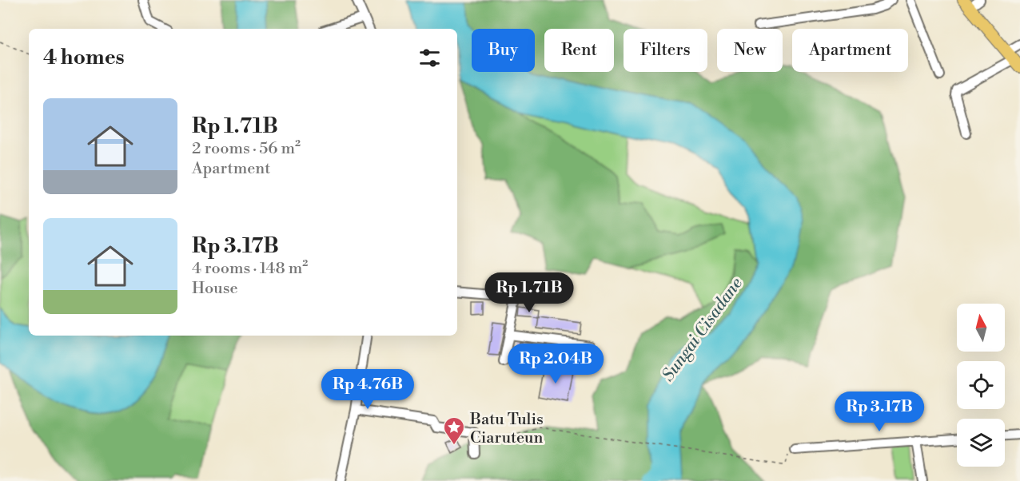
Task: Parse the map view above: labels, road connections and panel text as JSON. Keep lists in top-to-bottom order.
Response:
{
  "water": ["Sungai Cisadane"],
  "places": {
    "place": ["Batu Tulis Ciaruteun"]
  },
  "north": "top",
  "page": {
    "chip": [
      "Buy",
      "Rent",
      "Filters",
      "New",
      "Apartment"
    ],
    "heading": "4 homes",
    "list": [
      {
        "name": "Rp 1.71B",
        "note": "2 rooms · 56 m² · Apartment"
      },
      {
        "name": "Rp 3.17B",
        "note": "4 rooms · 148 m² · House"
      }
    ],
    "price": [
      "Rp 1.71B",
      "Rp 2.04B",
      "Rp 4.76B",
      "Rp 3.17B"
    ]
  }
}
